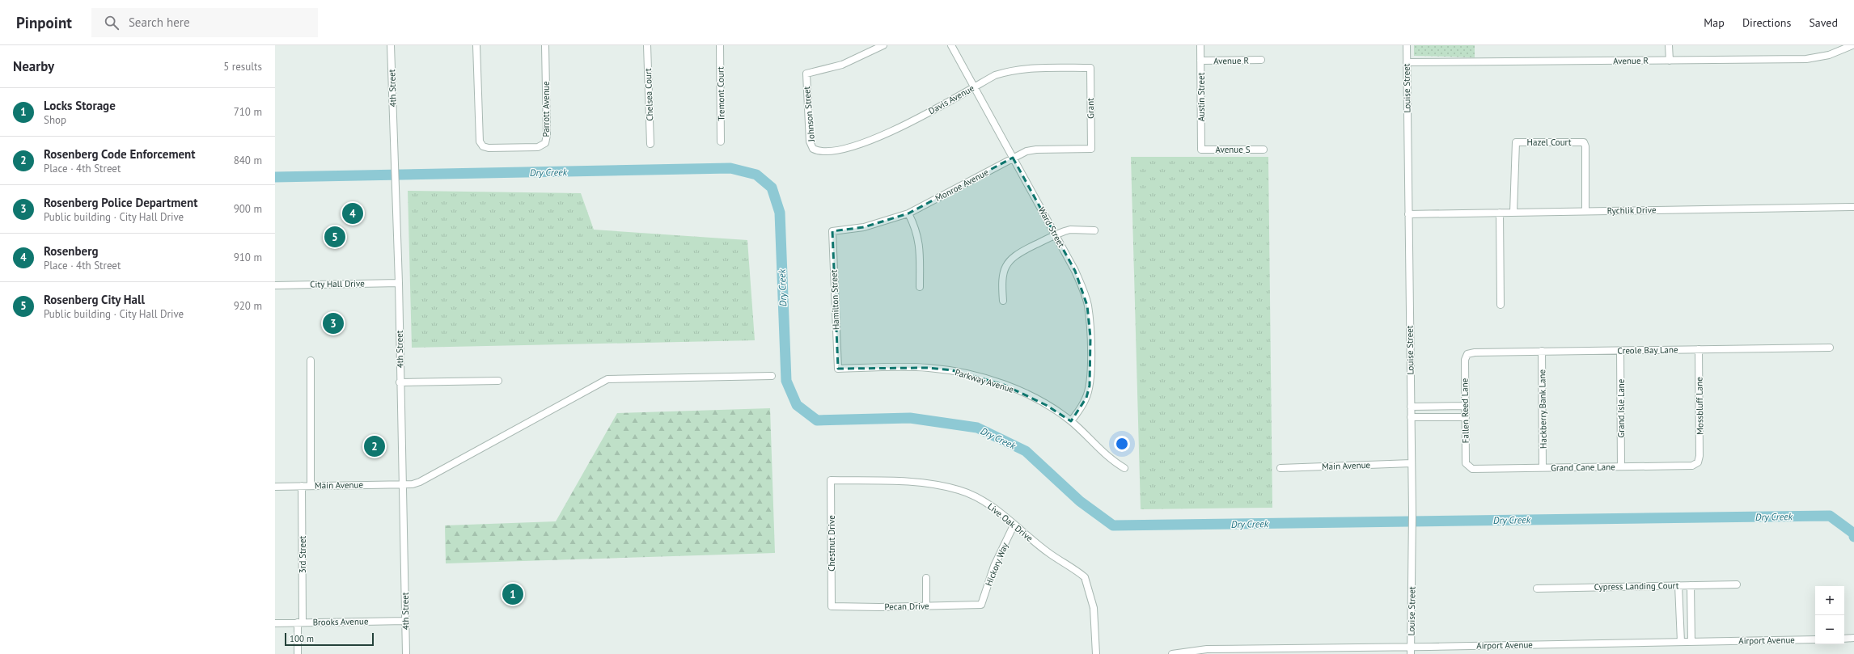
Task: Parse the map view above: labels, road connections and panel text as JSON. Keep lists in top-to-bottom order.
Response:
{
  "streets": {
    "street": [
      "Avenue R",
      "4th Street",
      "Louise Street",
      "Tremont Court",
      "Chelsea Court",
      "Austin Street",
      "Davis Avenue",
      "Grant",
      "Parrott Avenue",
      "Johnson Street",
      "Hazel Court",
      "Avenue S",
      "Monroe Avenue",
      "Rychlik Drive",
      "Ward Street",
      "City Hall Drive",
      "Hamilton Street",
      "Creole Bay Lane",
      "Parkway Avenue",
      "Mossbluff Lane",
      "Grand Isle Lane",
      "Hackberry Bank Lane",
      "Fallen Reed Lane",
      "Main Avenue",
      "Grand Cane Lane",
      "Live Oak Drive",
      "Chestnut Drive",
      "3rd Street",
      "Hickory Way",
      "Cypress Landing Court",
      "Pecan Drive",
      "Brooks Avenue",
      "Airport Avenue"
    ]
  },
  "crossings": [
    ["Avenue R", "Louise Street"],
    ["Avenue R", "Austin Street"],
    ["4th Street", "City Hall Drive"],
    ["4th Street", "Main Avenue"],
    ["4th Street", "Brooks Avenue"],
    ["Louise Street", "Rychlik Drive"],
    ["Louise Street", "Main Avenue"],
    ["Louise Street", "Airport Avenue"],
    ["Austin Street", "Avenue S"],
    ["Davis Avenue", "Grant"],
    ["Davis Avenue", "Johnson Street"],
    ["Davis Avenue", "Ward Street"],
    ["Grant", "Monroe Avenue"],
    ["Hazel Court", "Rychlik Drive"],
    ["Monroe Avenue", "Ward Street"],
    ["Monroe Avenue", "Hamilton Street"],
    ["Ward Street", "Parkway Avenue"],
    ["Hamilton Street", "Parkway Avenue"],
    ["Creole Bay Lane", "Mossbluff Lane"],
    ["Creole Bay Lane", "Grand Isle Lane"],
    ["Creole Bay Lane", "Hackberry Bank Lane"],
    ["Creole Bay Lane", "Fallen Reed Lane"],
    ["Mossbluff Lane", "Grand Cane Lane"],
    ["Grand Isle Lane", "Grand Cane Lane"],
    ["Hackberry Bank Lane", "Grand Cane Lane"],
    ["Fallen Reed Lane", "Grand Cane Lane"],
    ["Main Avenue", "3rd Street"],
    ["Live Oak Drive", "Chestnut Drive"],
    ["Live Oak Drive", "Hickory Way"],
    ["Chestnut Drive", "Pecan Drive"],
    ["3rd Street", "Brooks Avenue"],
    ["Hickory Way", "Pecan Drive"]
  ],
  "water": ["Dry Creek"],
  "scale_bar": "100 m",
  "page": {
    "header": "Pinpoint",
    "search": "Search here",
    "nav": ["Map", "Directions", "Saved"],
    "heading": ["Nearby", "5 results"],
    "list": [
      {
        "mark": "1",
        "name": "Locks Storage",
        "note": "Shop",
        "value": "710 m"
      },
      {
        "mark": "2",
        "name": "Rosenberg Code Enforcement",
        "note": "Place · 4th Street",
        "value": "840 m"
      },
      {
        "mark": "3",
        "name": "Rosenberg Police Department",
        "note": "Public building · City Hall Drive",
        "value": "900 m"
      },
      {
        "mark": "4",
        "name": "Rosenberg",
        "note": "Place · 4th Street",
        "value": "910 m"
      },
      {
        "mark": "5",
        "name": "Rosenberg City Hall",
        "note": "Public building · City Hall Drive",
        "value": "920 m"
      }
    ],
    "pins": [
      "4",
      "5",
      "3",
      "2",
      "1"
    ],
    "map_buttons": ["+", "−"],
    "scale": "100 m"
  }
}
